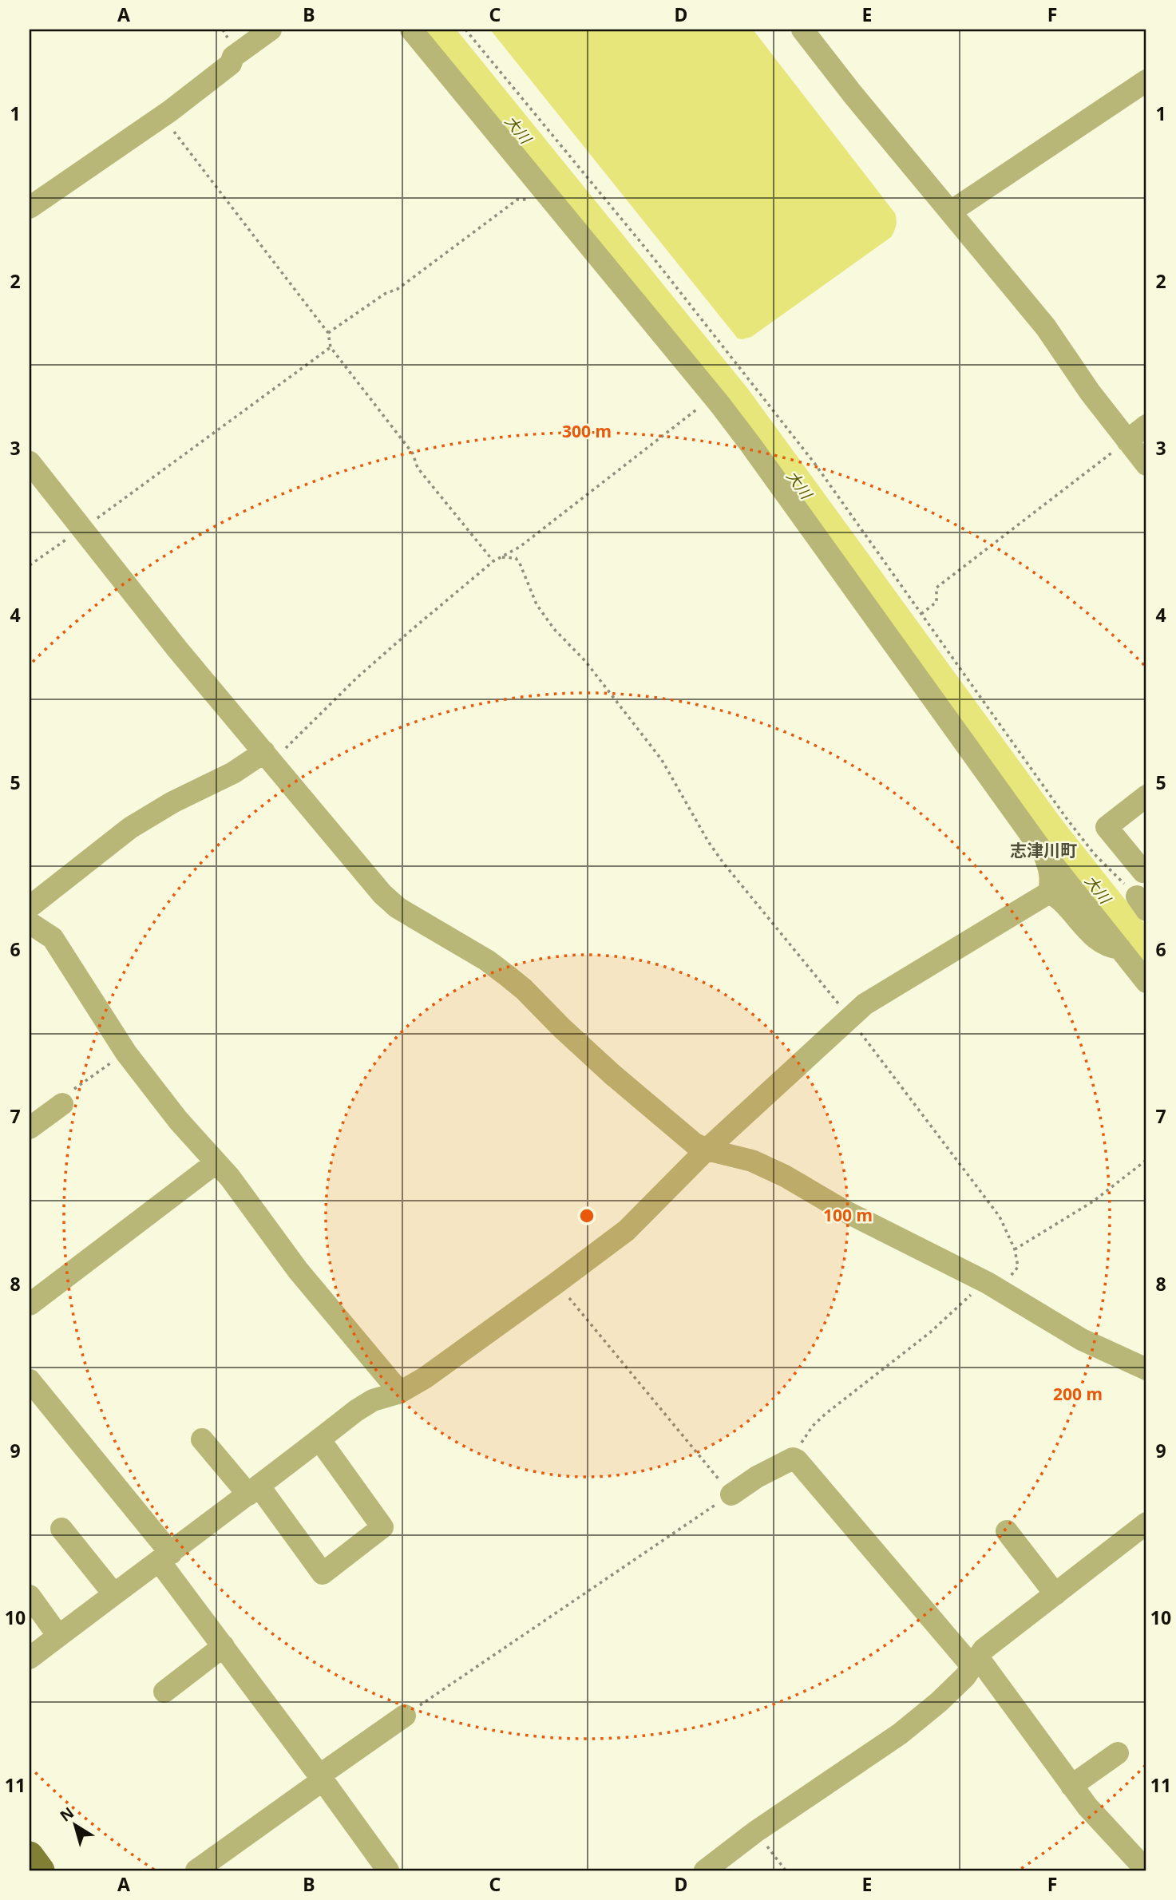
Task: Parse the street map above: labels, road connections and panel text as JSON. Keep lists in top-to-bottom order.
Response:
{
  "districts": ["志津川町"],
  "water": ["大川"],
  "north": "top left",
  "grid": {
    "columns": [
      "A",
      "B",
      "C",
      "D",
      "E",
      "F"
    ],
    "rows": [
      "1",
      "2",
      "3",
      "4",
      "5",
      "6",
      "7",
      "8",
      "9",
      "10",
      "11"
    ]
  },
  "rings": ["300 m", "100 m", "200 m"]
}
